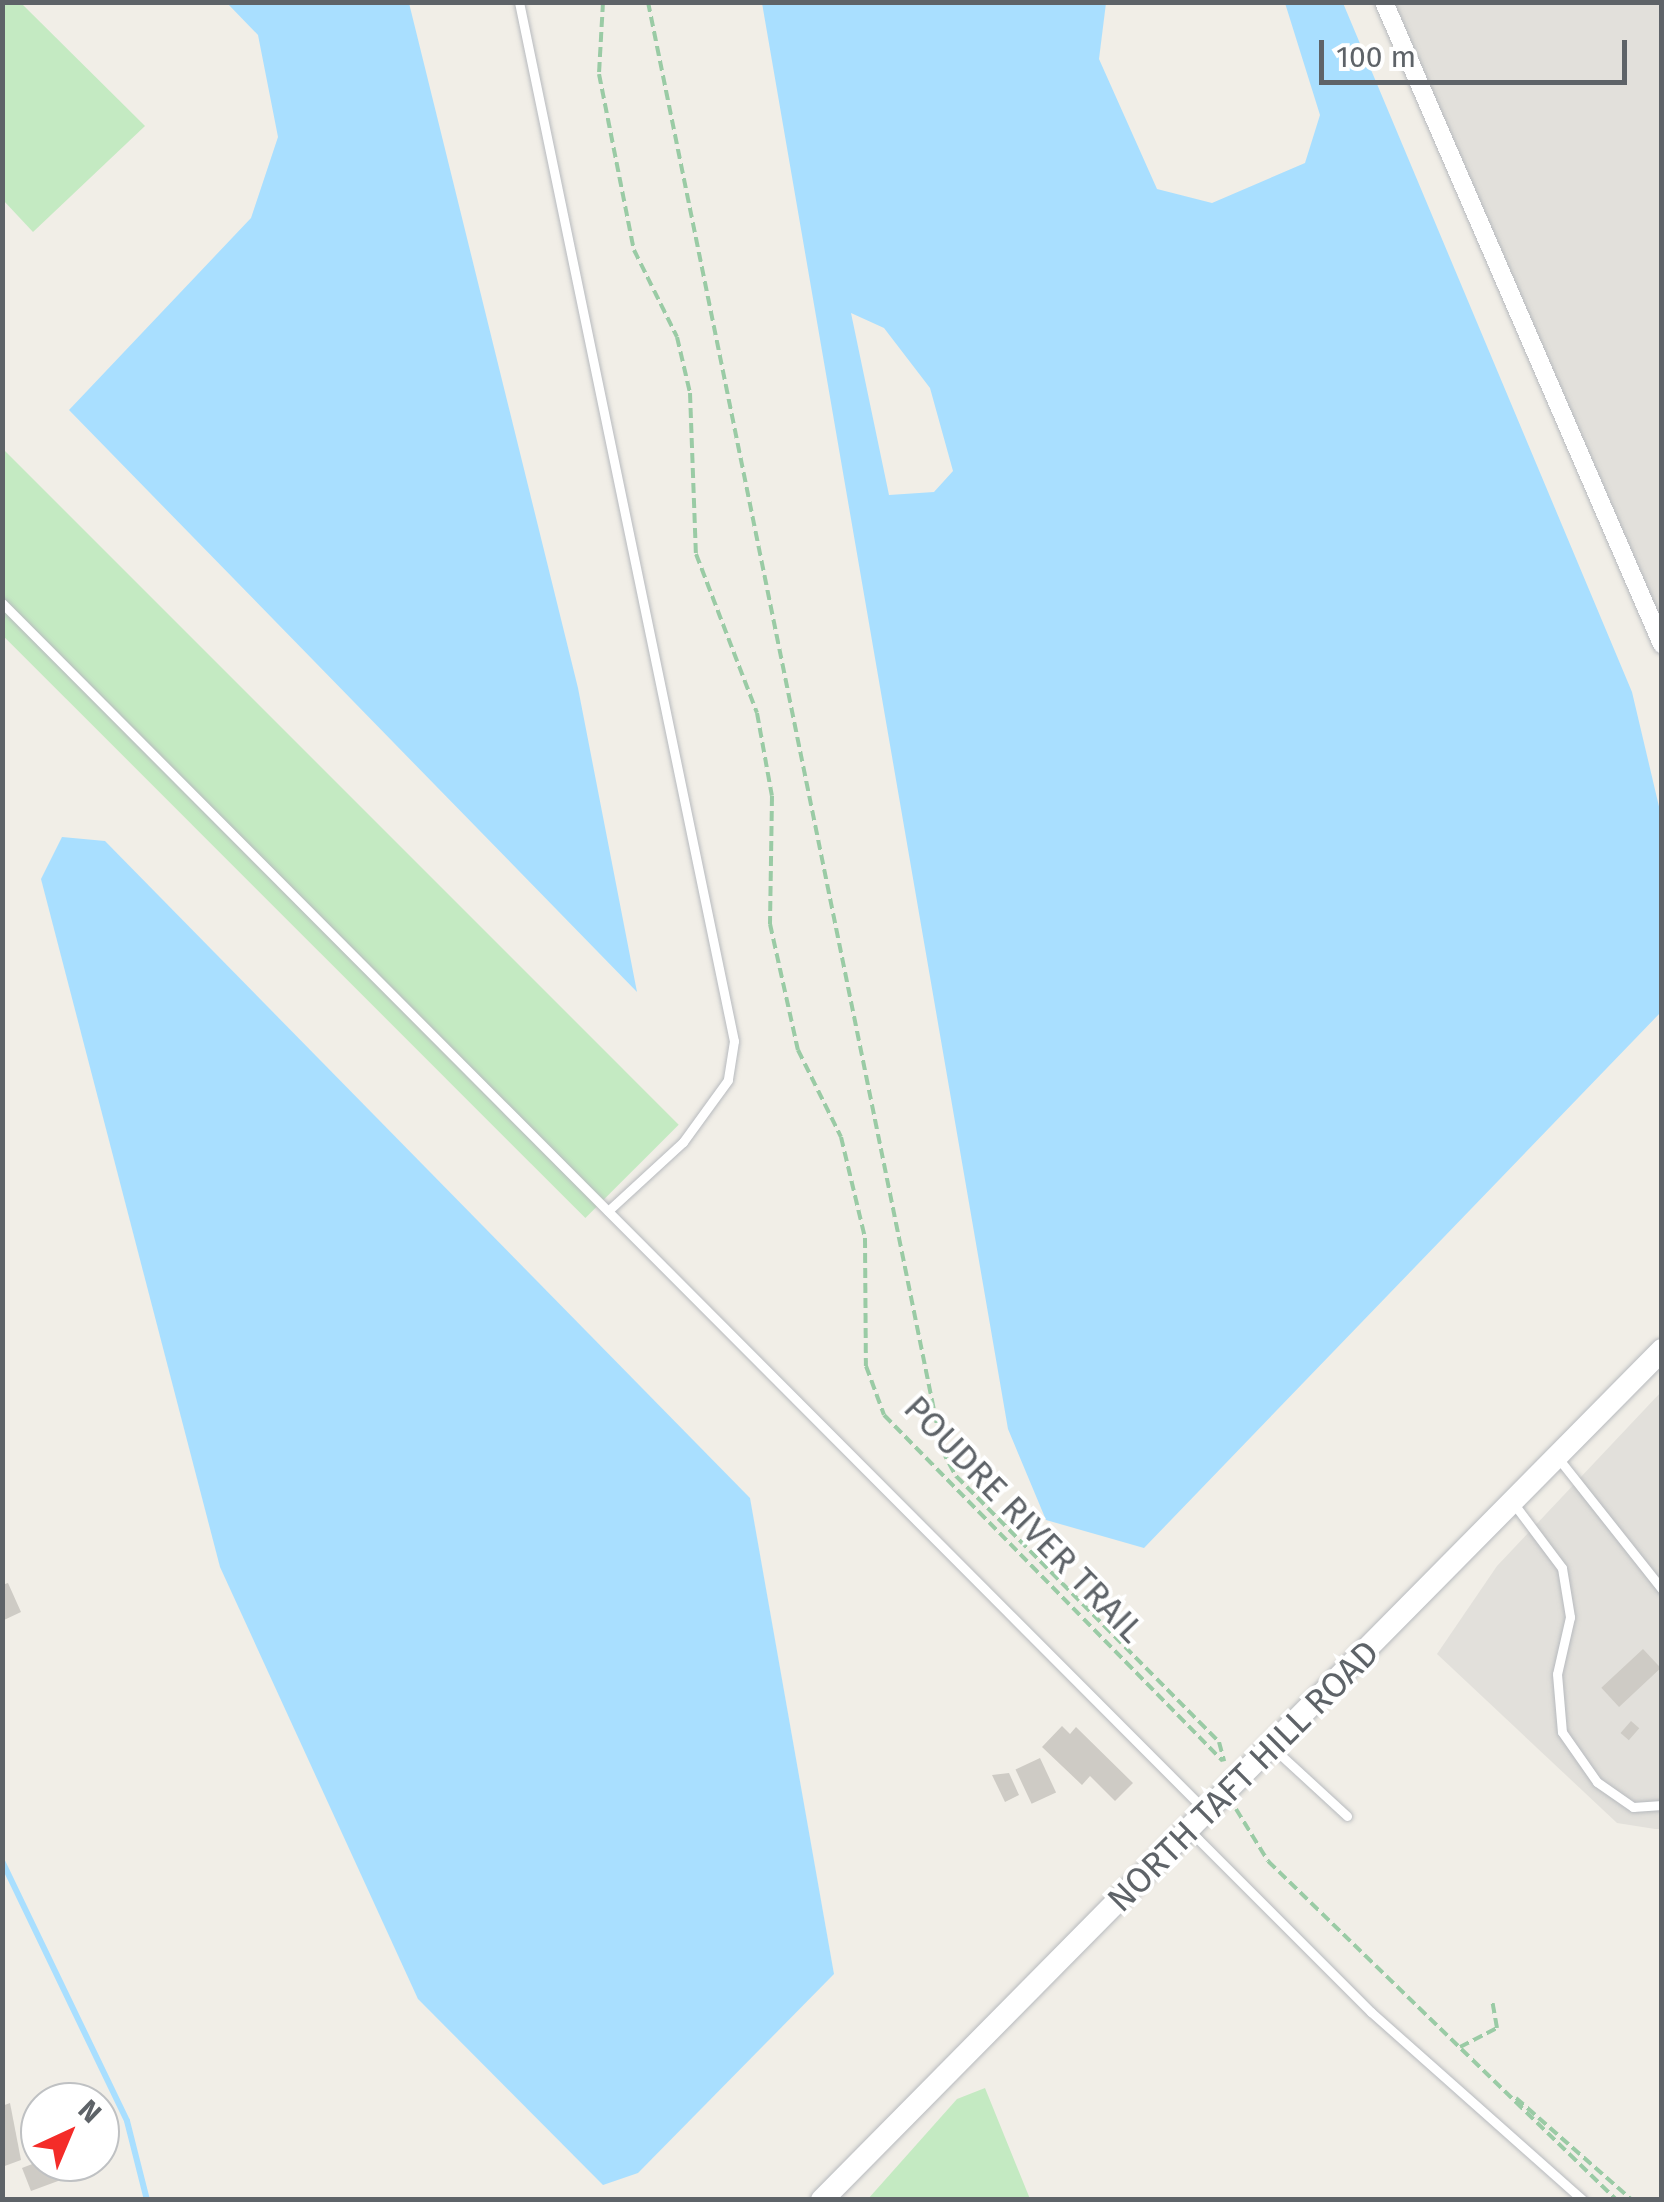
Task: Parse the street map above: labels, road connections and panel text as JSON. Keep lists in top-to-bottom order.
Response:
{
  "streets": {
    "main road": ["NORTH TAFT HILL ROAD"],
    "path": ["POUDRE RIVER TRAIL"]
  },
  "scale_bar": "100 m",
  "north": "top right"
}
